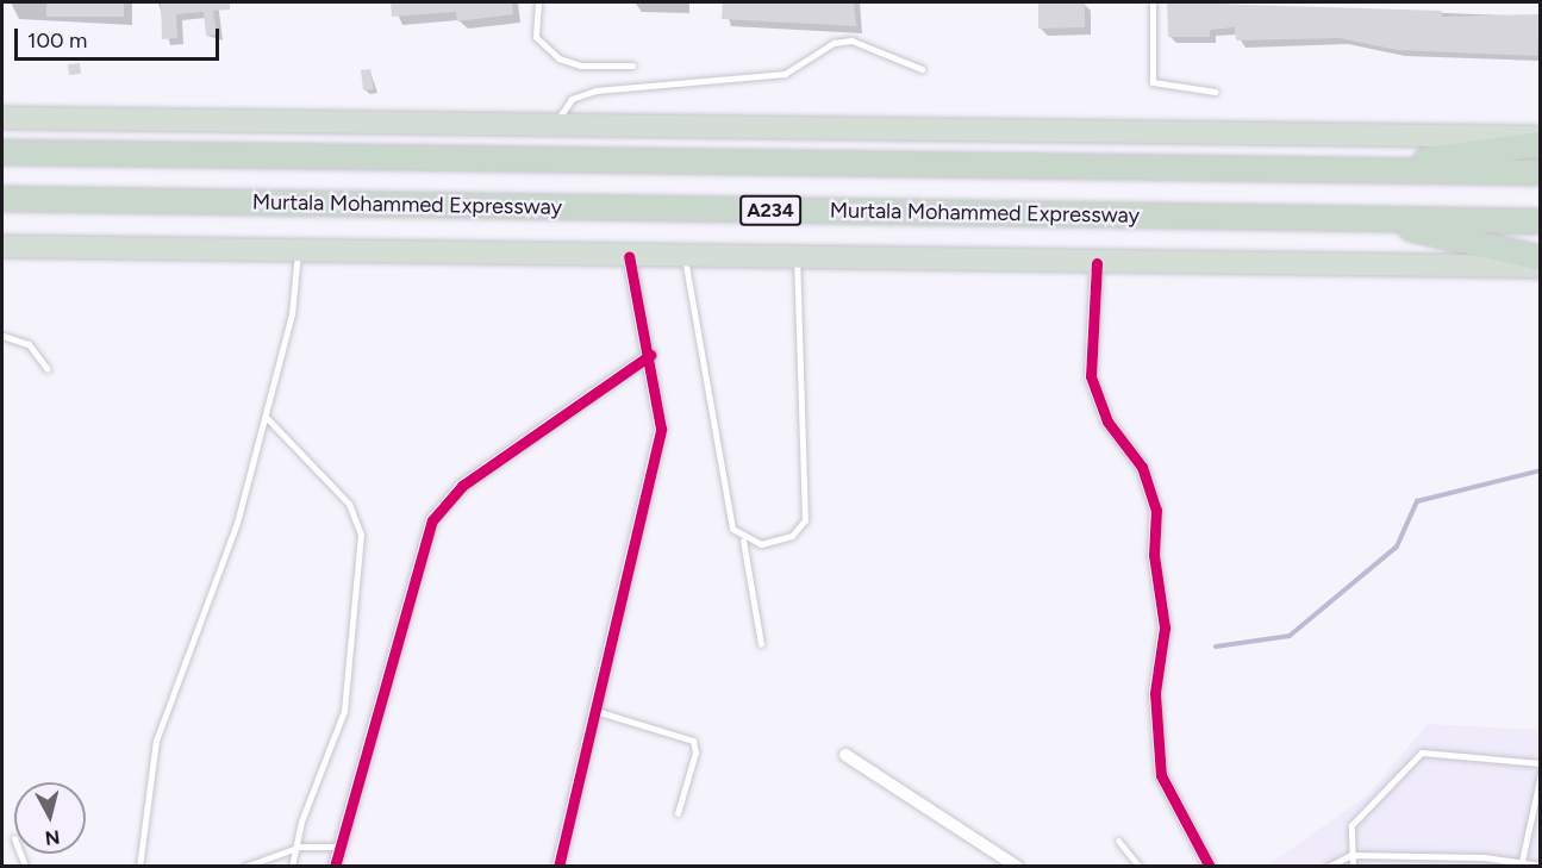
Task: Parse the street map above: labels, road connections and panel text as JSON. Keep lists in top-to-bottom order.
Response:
{
  "streets": {
    "highway": ["Murtala Mohammed Expressway", "A234"]
  },
  "scale_bar": "100 m",
  "north": "bottom"
}
